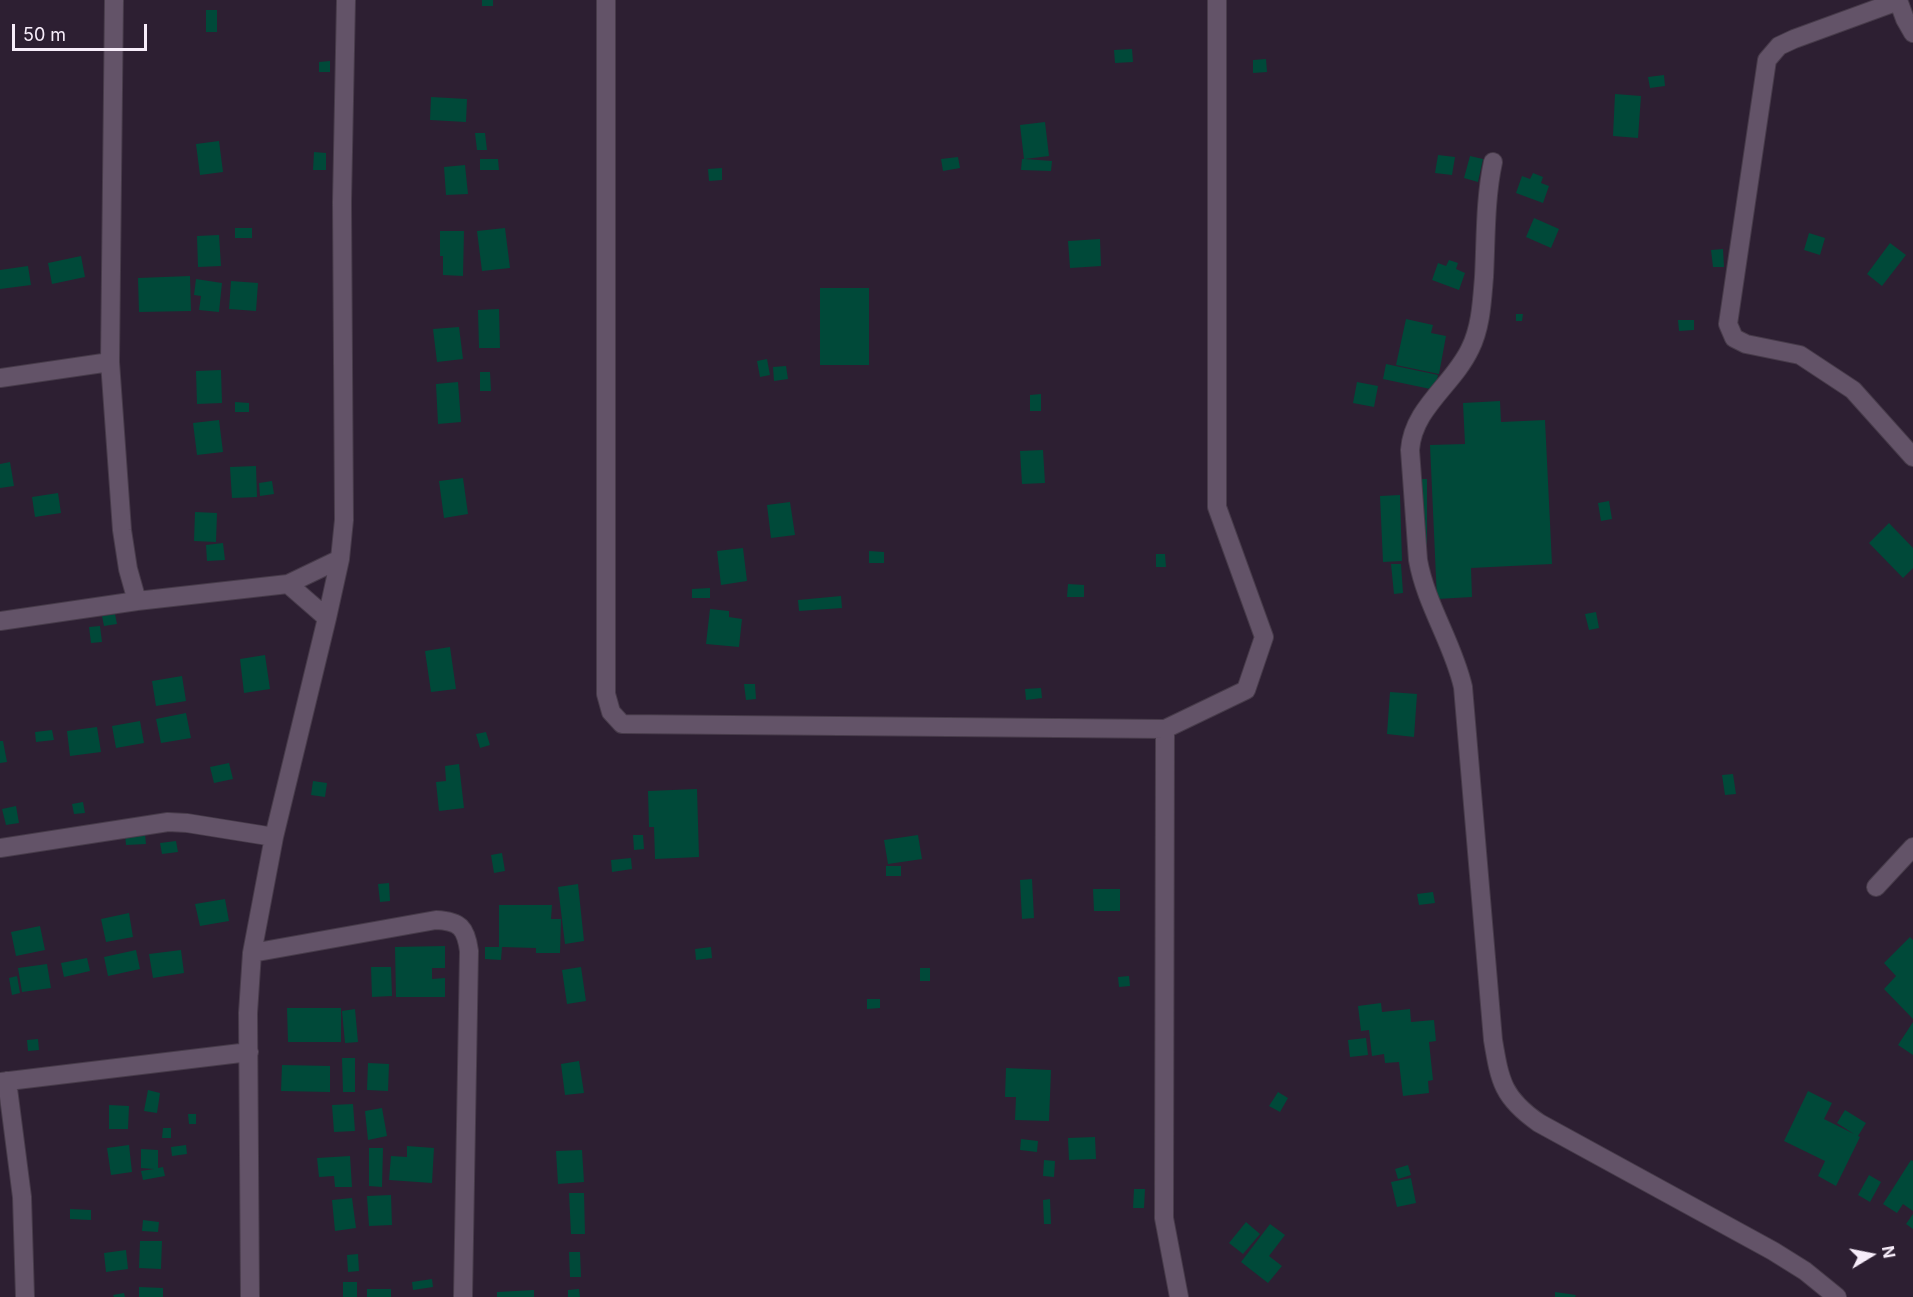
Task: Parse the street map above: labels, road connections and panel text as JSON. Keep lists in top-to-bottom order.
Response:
{
  "scale_bar": "50 m",
  "north": "right"
}
